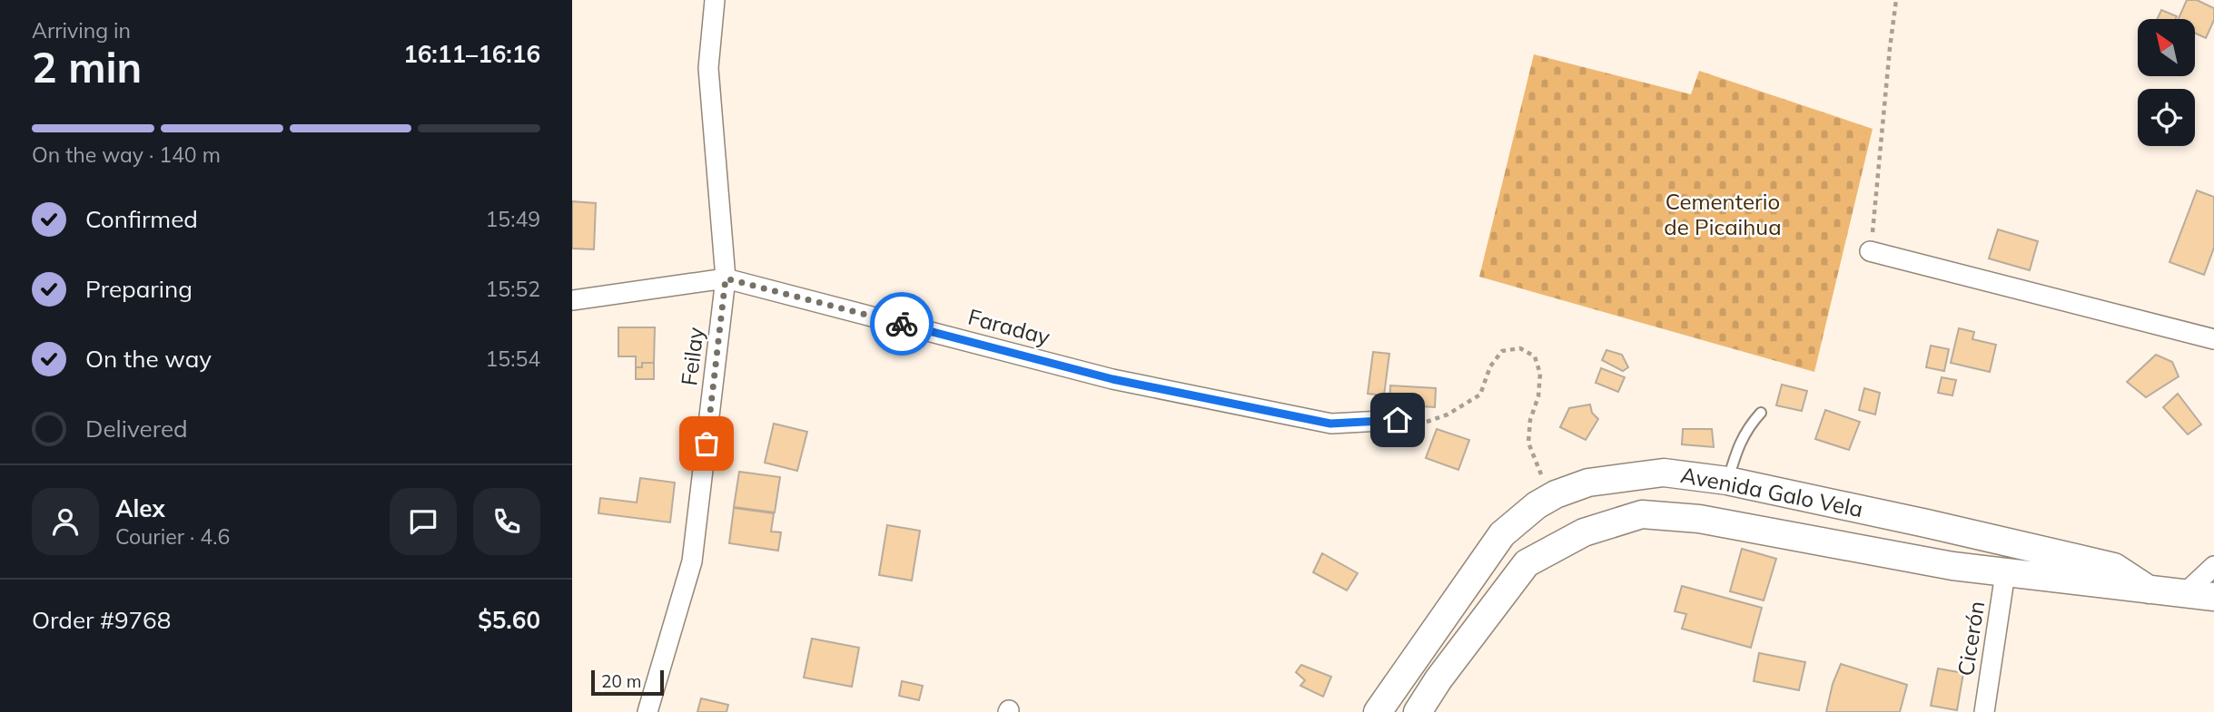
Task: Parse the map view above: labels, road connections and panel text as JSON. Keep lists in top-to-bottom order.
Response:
{
  "streets": {
    "main road": ["Avenida Galo Vela"],
    "street": ["Faraday", "Feilay", "Cicerón"]
  },
  "crossings": [
    ["Faraday", "Feilay"],
    ["Avenida Galo Vela", "Cicerón"]
  ],
  "parks": ["Cementerio de Picaihua"],
  "scale_bar": "20 m",
  "north": "top left",
  "page": {
    "heading": ["2 min", "Arriving in", "16:11–16:16"],
    "panel": [
      "Alex",
      "Courier · 4.6",
      "Order #9768",
      "$5.60"
    ],
    "bar": "On the way · 140 m",
    "list": [
      ["Confirmed", "15:49"],
      ["Preparing", "15:52"],
      ["On the way", "15:54"],
      "Delivered"
    ],
    "scale": "20 m"
  }
}
